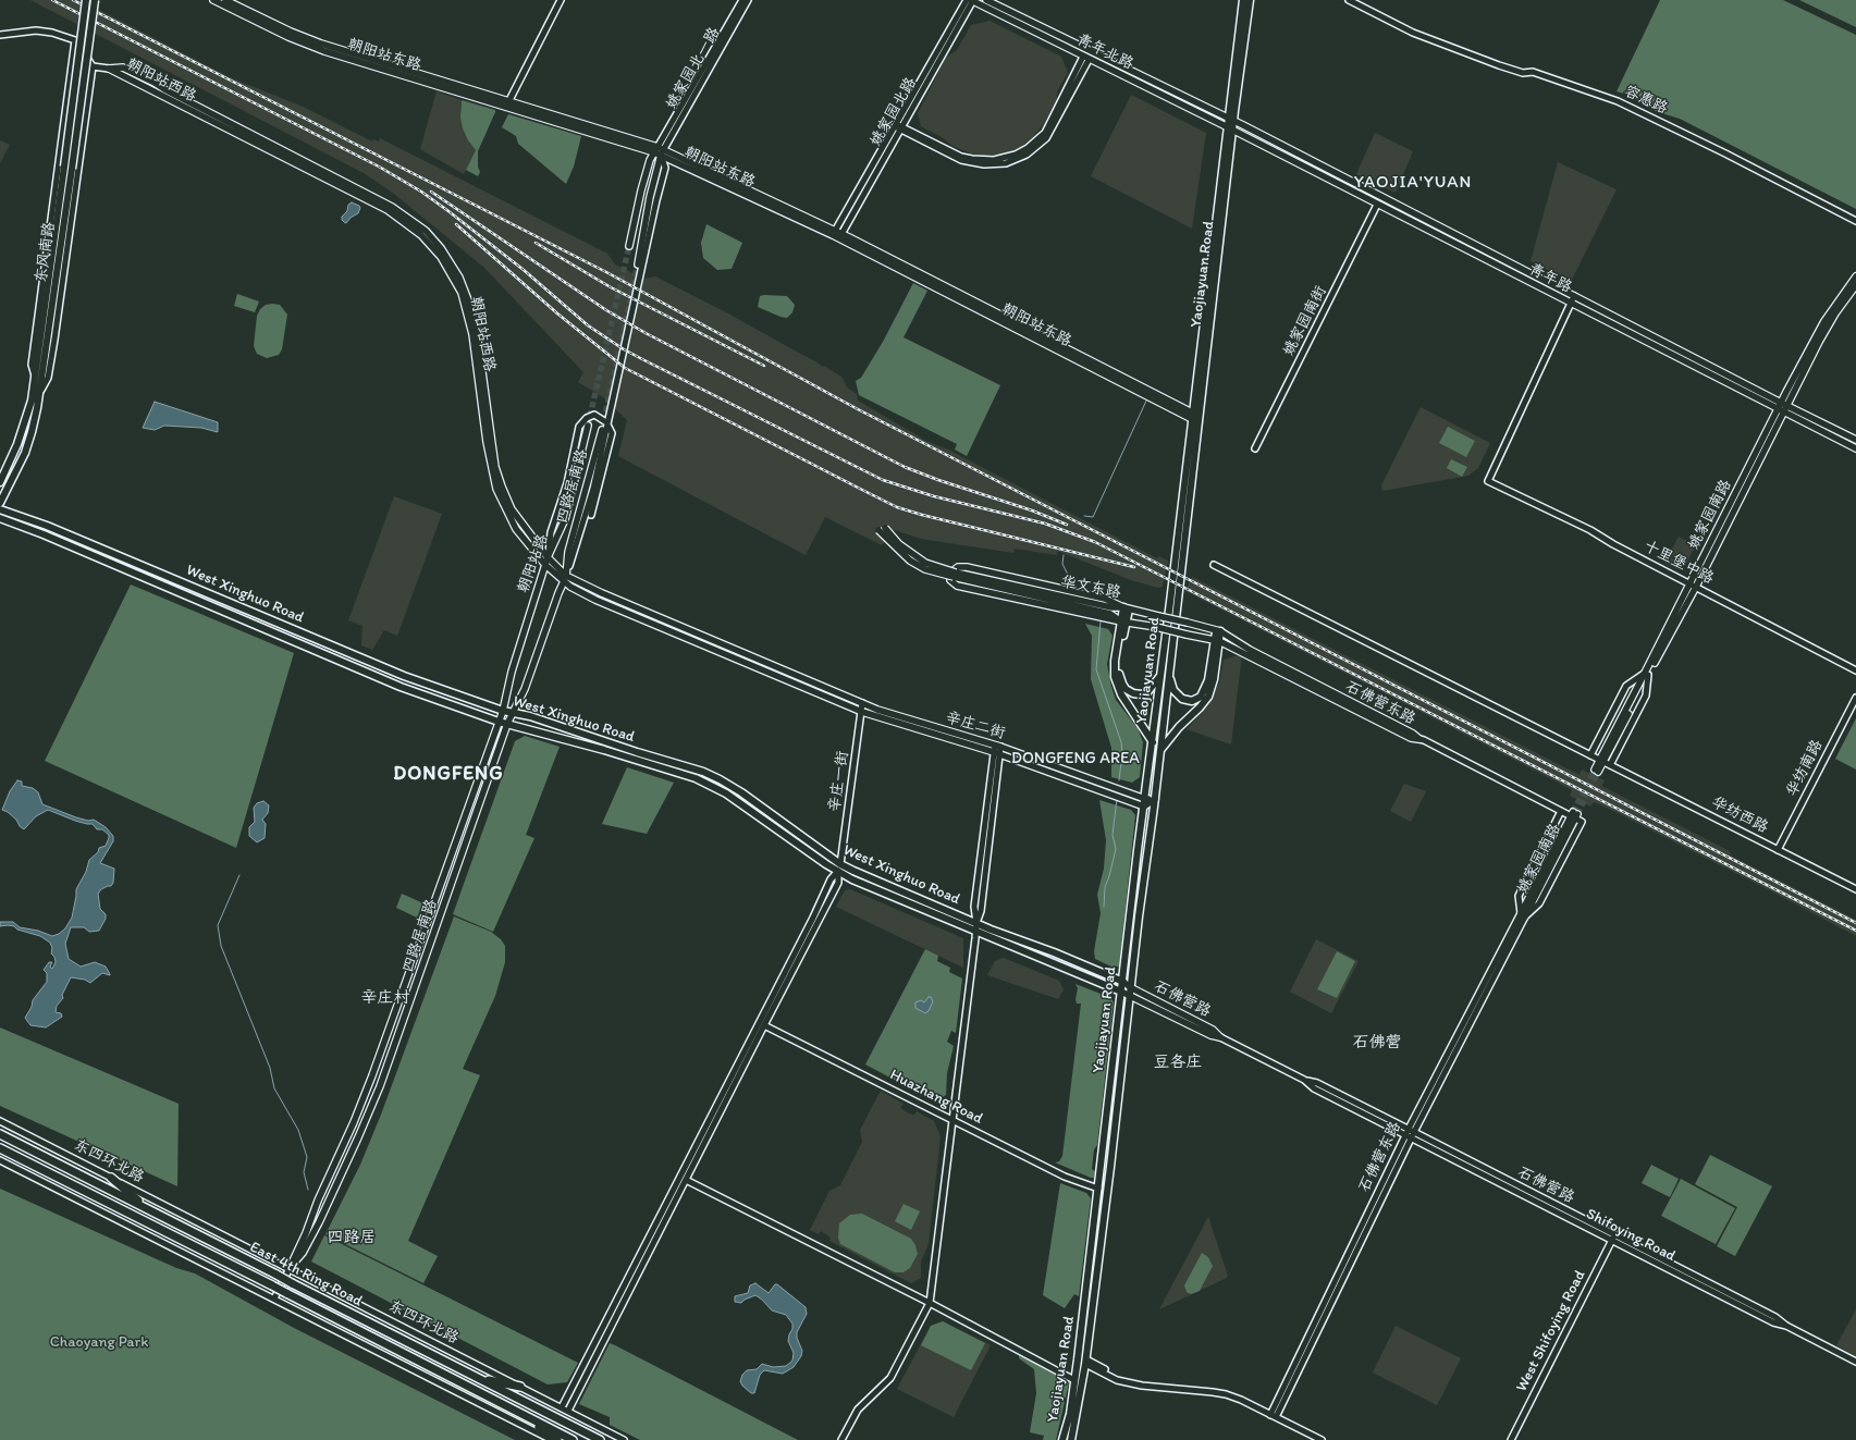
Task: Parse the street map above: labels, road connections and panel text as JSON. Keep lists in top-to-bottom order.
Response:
{
  "streets": {
    "highway": ["East 4th Ring Road"],
    "main road": [
      "青年北路",
      "朝阳站东路",
      "朝阳站西路",
      "东风南路",
      "Yaojiayuan Road",
      "青年路",
      "四路居南路",
      "姚家园南路",
      "朝阳站路",
      "华文东路",
      "West Xinghuo Road",
      "石佛营东路",
      "辛庄二街",
      "石佛营路"
    ],
    "street": [
      "姚家园北一路",
      "容惠路",
      "姚家园北路",
      "姚家园南街",
      "十里堡中路",
      "华纺南路",
      "辛庄一街",
      "华纺西路",
      "Huazhang Road",
      "东四环北路",
      "West Shifoying Road"
    ]
  },
  "crossings": [
    ["青年北路", "姚家园北路"],
    ["青年北路", "Yaojiayuan Road"],
    ["青年北路", "青年路"],
    ["朝阳站东路", "姚家园北一路"],
    ["朝阳站东路", "姚家园北路"],
    ["朝阳站东路", "Yaojiayuan Road"],
    ["朝阳站西路", "四路居南路"],
    ["朝阳站西路", "朝阳站路"],
    ["朝阳站西路", "辛庄二街"],
    ["Yaojiayuan Road", "青年路"],
    ["Yaojiayuan Road", "West Xinghuo Road"],
    ["Yaojiayuan Road", "辛庄二街"],
    ["Yaojiayuan Road", "石佛营路"],
    ["Yaojiayuan Road", "Huazhang Road"],
    ["青年路", "姚家园南街"],
    ["青年路", "姚家园南路"],
    ["青年路", "十里堡中路"],
    ["四路居南路", "朝阳站路"],
    ["四路居南路", "West Xinghuo Road"],
    ["四路居南路", "东四环北路"],
    ["姚家园南路", "十里堡中路"],
    ["姚家园南路", "石佛营东路"],
    ["朝阳站路", "West Xinghuo Road"],
    ["朝阳站路", "东四环北路"],
    ["华文东路", "石佛营东路"],
    ["West Xinghuo Road", "辛庄一街"],
    ["石佛营东路", "石佛营路"],
    ["辛庄二街", "辛庄一街"],
    ["华纺南路", "华纺西路"],
    ["石佛营路", "West Shifoying Road"]
  ],
  "districts": [
    "YAOJIA'YUAN",
    "DONGFENG AREA",
    "DONGFENG",
    "辛庄村",
    "石佛营",
    "豆各庄",
    "四路居"
  ],
  "parks": ["Chaoyang Park"]
}
